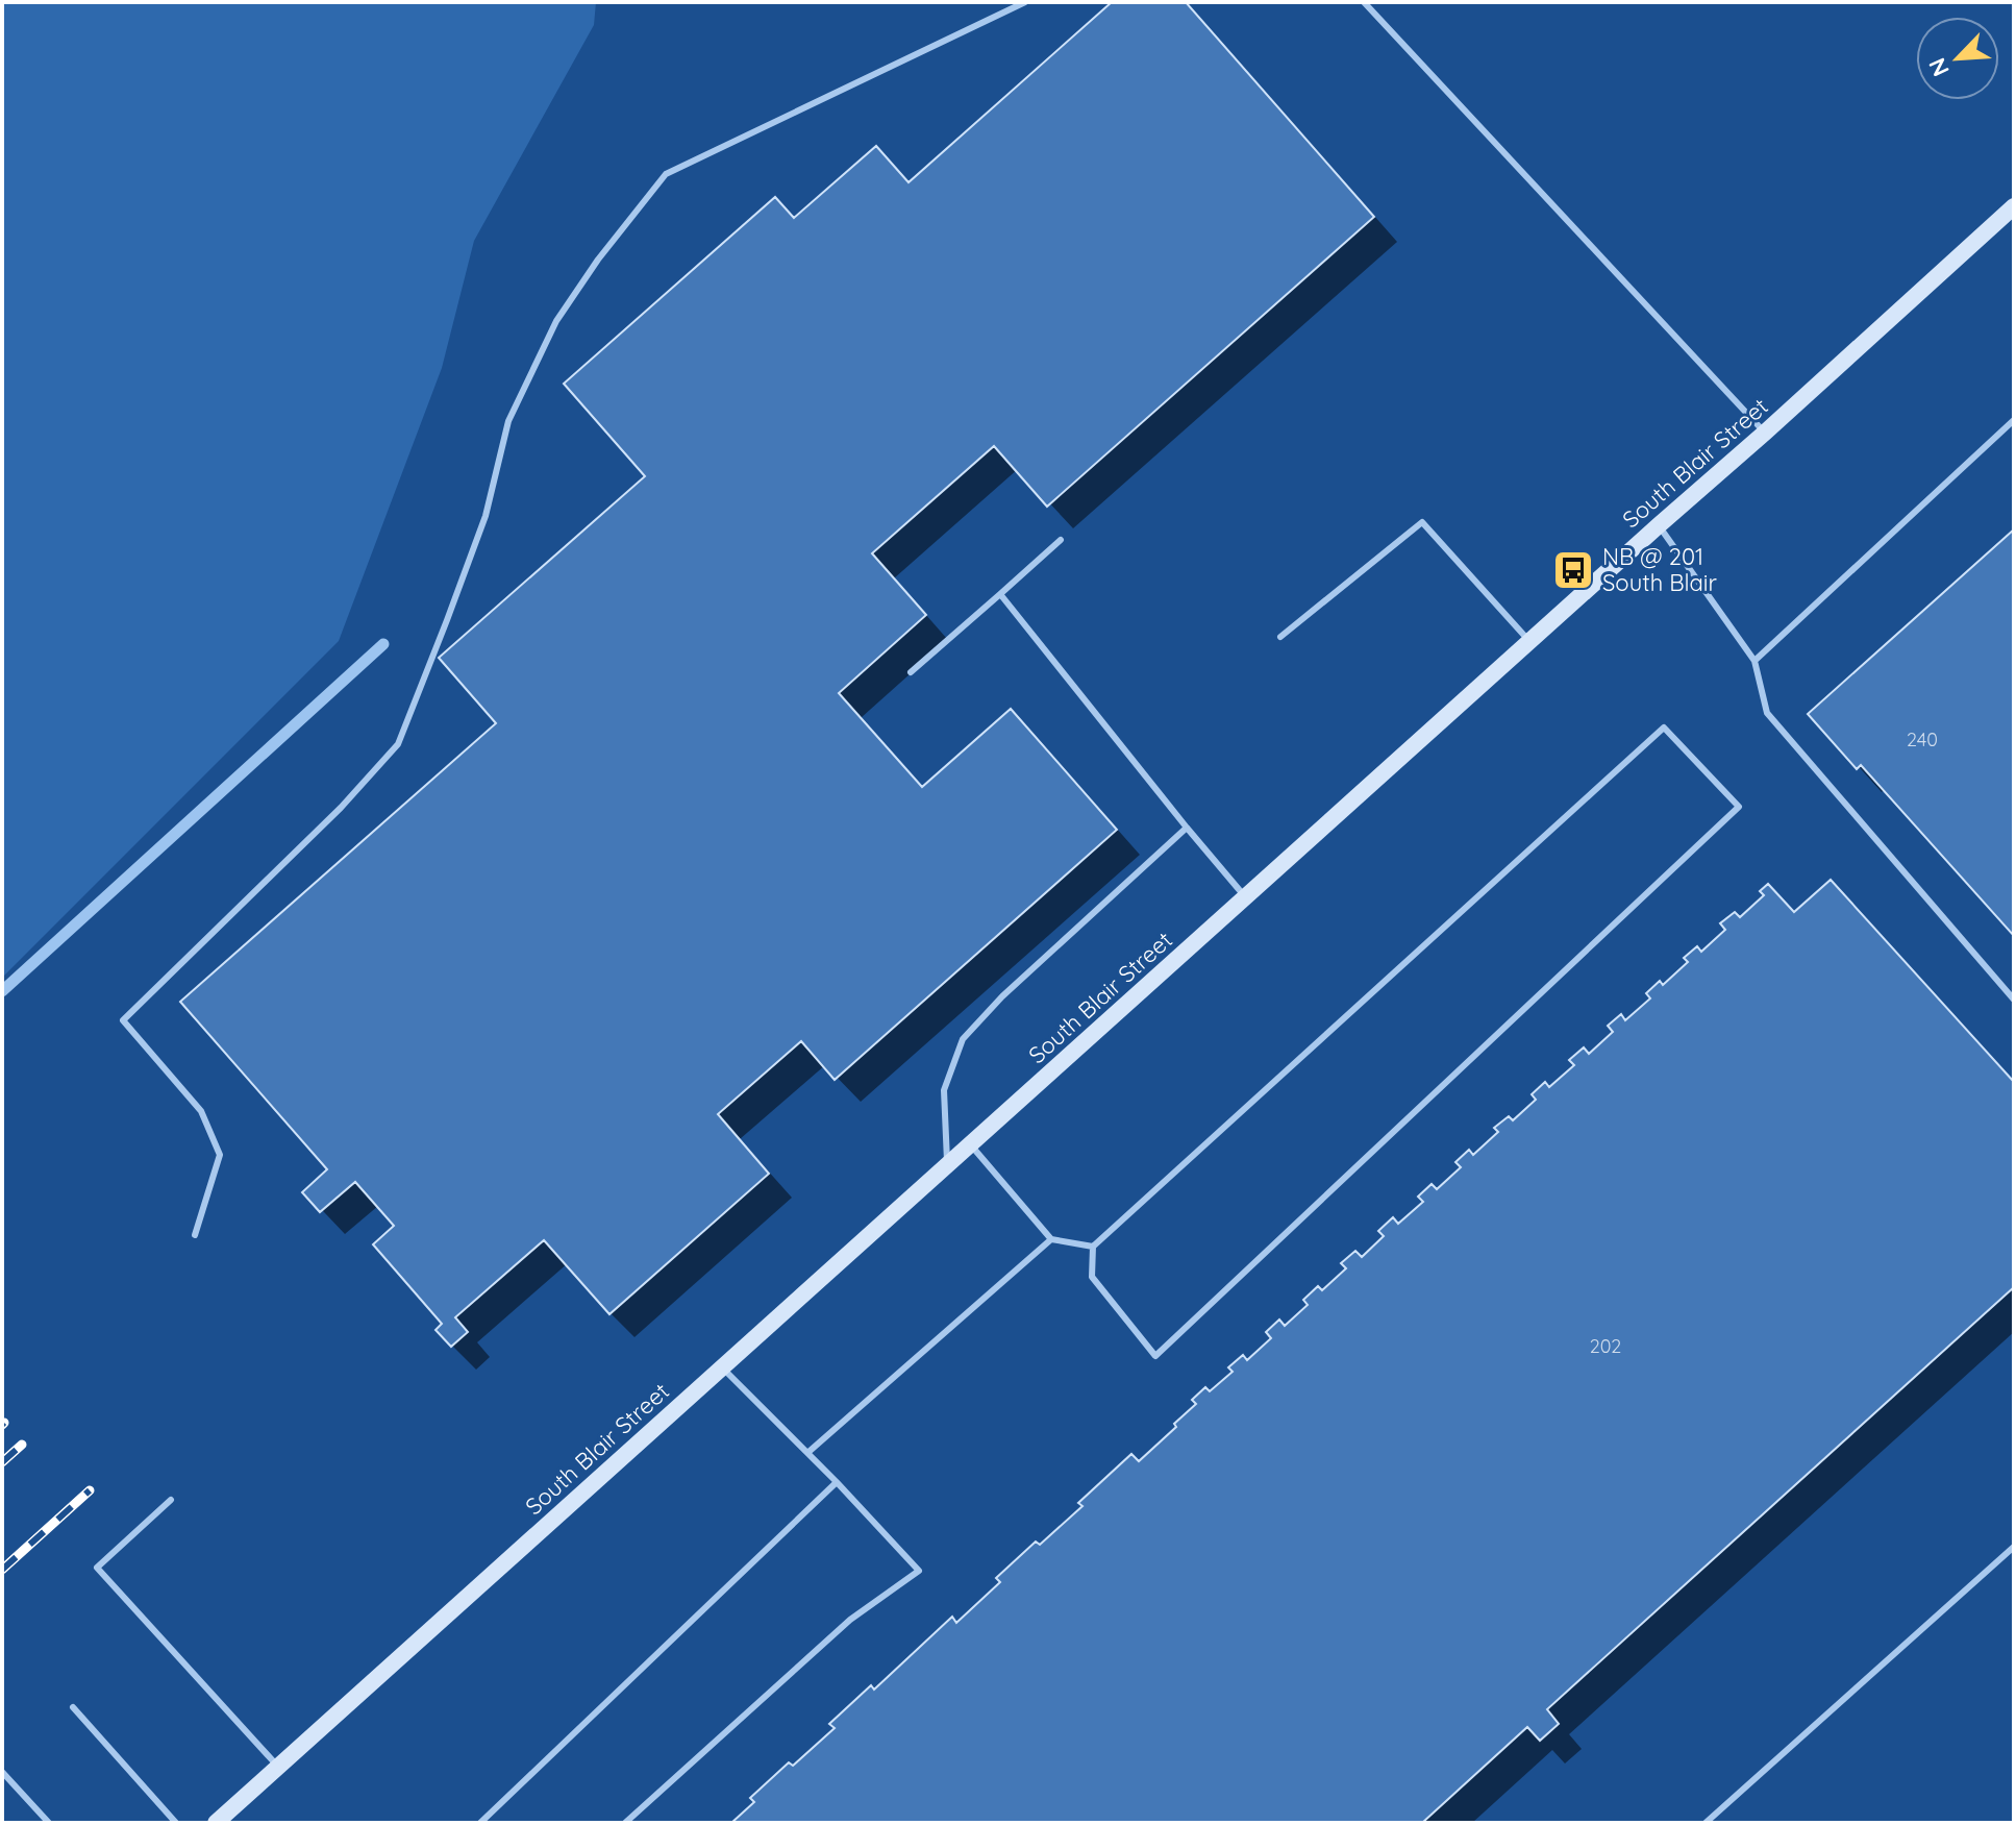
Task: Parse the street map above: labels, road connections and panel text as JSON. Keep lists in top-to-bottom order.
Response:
{
  "streets": {
    "street": ["South Blair Street"]
  },
  "places": {
    "bus stop": ["NB @ 201 South Blair"]
  },
  "house_numbers": ["240", "202"],
  "north": "bottom left"
}
